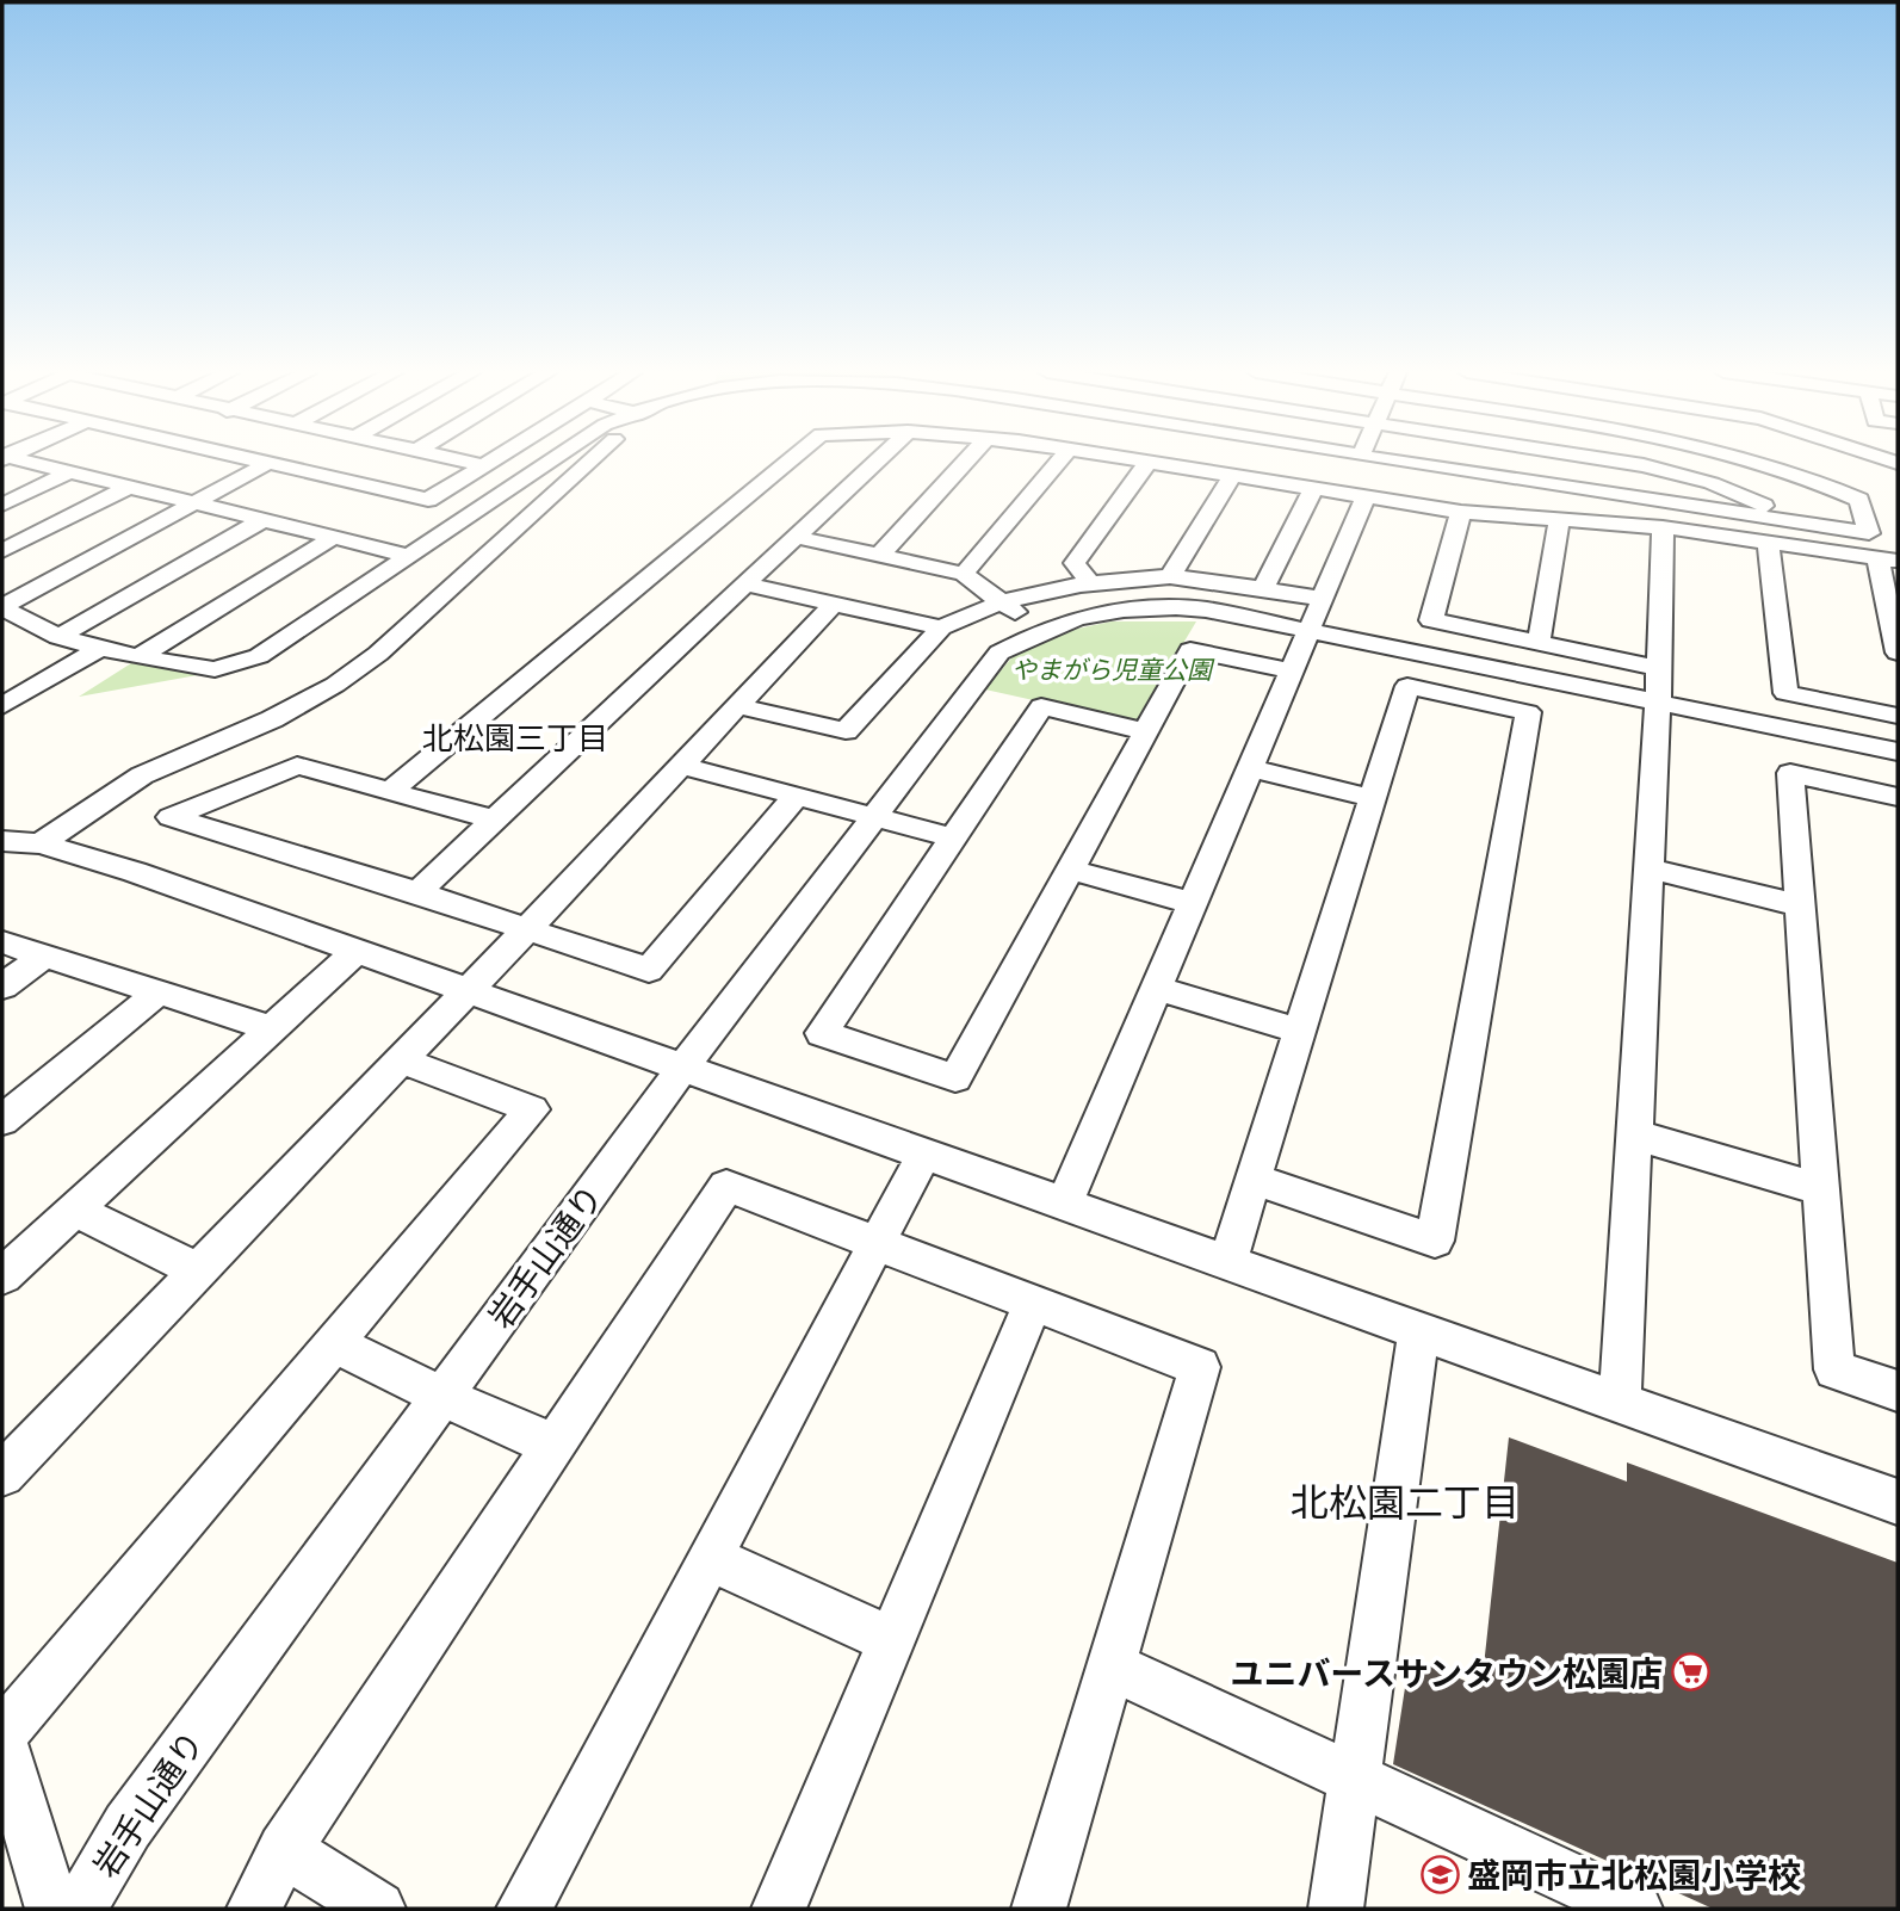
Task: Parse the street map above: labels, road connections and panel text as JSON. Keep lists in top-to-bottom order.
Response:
{
  "streets": {
    "street": ["岩手山通り"]
  },
  "districts": ["北松園三丁目", "北松園二丁目"],
  "parks": ["やまがら児童公園"],
  "places": {
    "supermarket": ["ユニバースサンタウン松園店"],
    "school or university": ["盛岡市立北松園小学校"]
  }
}
